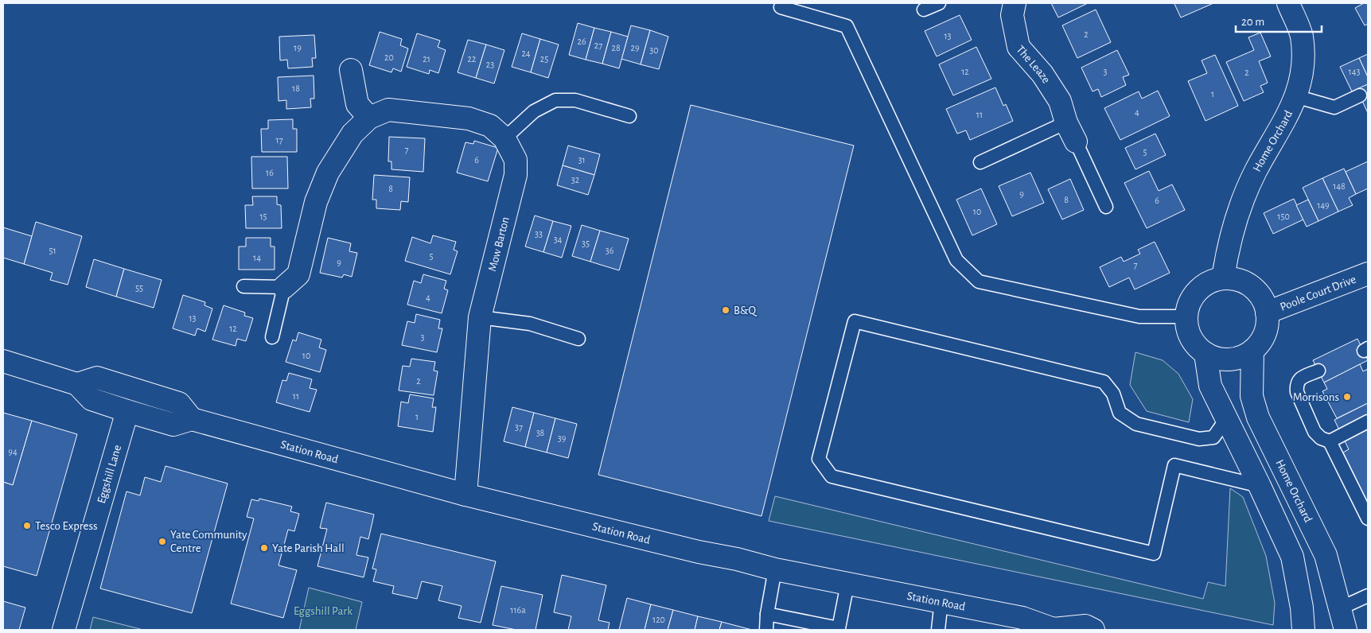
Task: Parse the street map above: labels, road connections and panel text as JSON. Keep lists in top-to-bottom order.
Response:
{
  "streets": {
    "street": [
      "The Leaze",
      "Home Orchard",
      "Mow Barton",
      "Poole Court Drive",
      "Station Road",
      "Eggshill Lane"
    ]
  },
  "crossings": [
    ["Home Orchard", "Poole Court Drive"],
    ["Mow Barton", "Station Road"]
  ],
  "parks": ["Eggshill Park"],
  "places": [
    "B&Q",
    "Morrisons",
    "Tesco Express",
    "Yate Community Centre",
    "Yate Parish Hall"
  ],
  "house_numbers": [
    "2",
    "13",
    "26",
    "27",
    "19",
    "28",
    "29",
    "30",
    "24",
    "20",
    "21",
    "22",
    "25",
    "23",
    "12",
    "3",
    "143",
    "2",
    "18",
    "1",
    "4",
    "11",
    "17",
    "7",
    "5",
    "6",
    "31",
    "16",
    "32",
    "148",
    "8",
    "9",
    "8",
    "6",
    "149",
    "10",
    "15",
    "150",
    "33",
    "34",
    "35",
    "51",
    "36",
    "5",
    "14",
    "9",
    "7",
    "55",
    "4",
    "13",
    "12",
    "3",
    "10",
    "2",
    "11",
    "1",
    "37",
    "38",
    "39",
    "94",
    "116a",
    "120"
  ],
  "scale_bar": "20 m"
}
